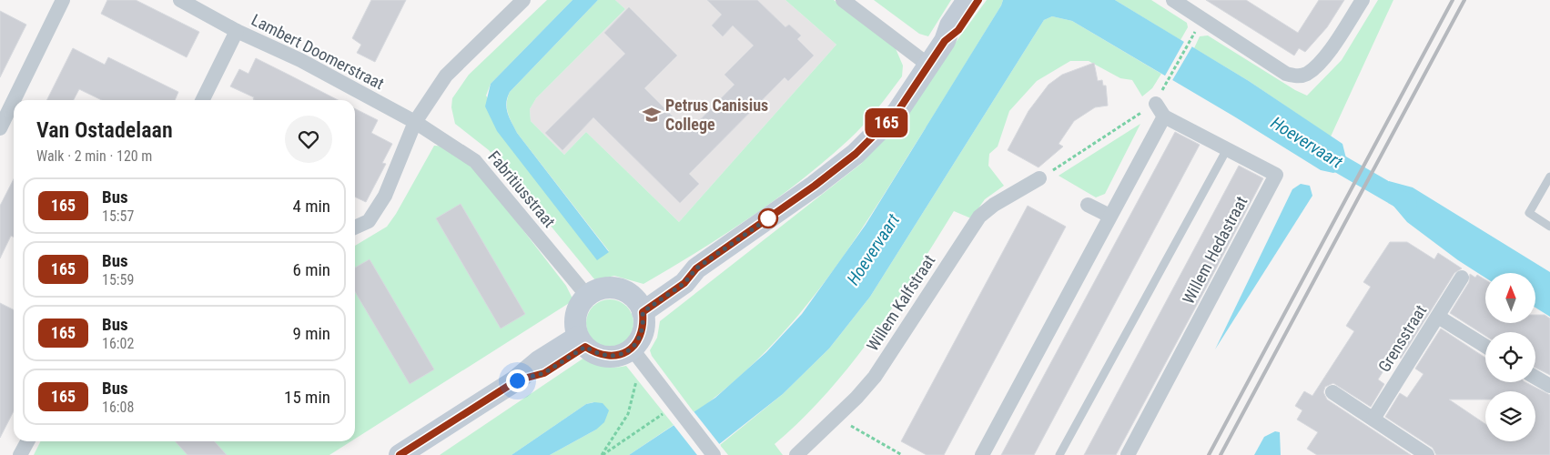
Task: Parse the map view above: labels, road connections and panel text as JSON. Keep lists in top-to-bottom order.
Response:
{
  "streets": {
    "street": [
      "Lambert Doomerstraat",
      "Fabritiusstraat",
      "Willem Hedastraat",
      "Willem Kalfstraat",
      "Grensstraat"
    ]
  },
  "crossings": [
    ["Lambert Doomerstraat", "Fabritiusstraat"]
  ],
  "water": ["Hoevervaart"],
  "places": {
    "school or university": ["Petrus Canisius College"]
  },
  "lines": ["bus line 165"],
  "north": "top",
  "page": {
    "on_map": "165",
    "heading": ["Van Ostadelaan", "Walk · 2 min · 120 m"],
    "list": [
      {
        "mark": "165",
        "name": "Bus",
        "note": "15:57",
        "value": "4 min"
      },
      {
        "mark": "165",
        "name": "Bus",
        "note": "15:59",
        "value": "6 min"
      },
      {
        "mark": "165",
        "name": "Bus",
        "note": "16:02",
        "value": "9 min"
      },
      {
        "mark": "165",
        "name": "Bus",
        "note": "16:08",
        "value": "15 min"
      }
    ]
  }
}
